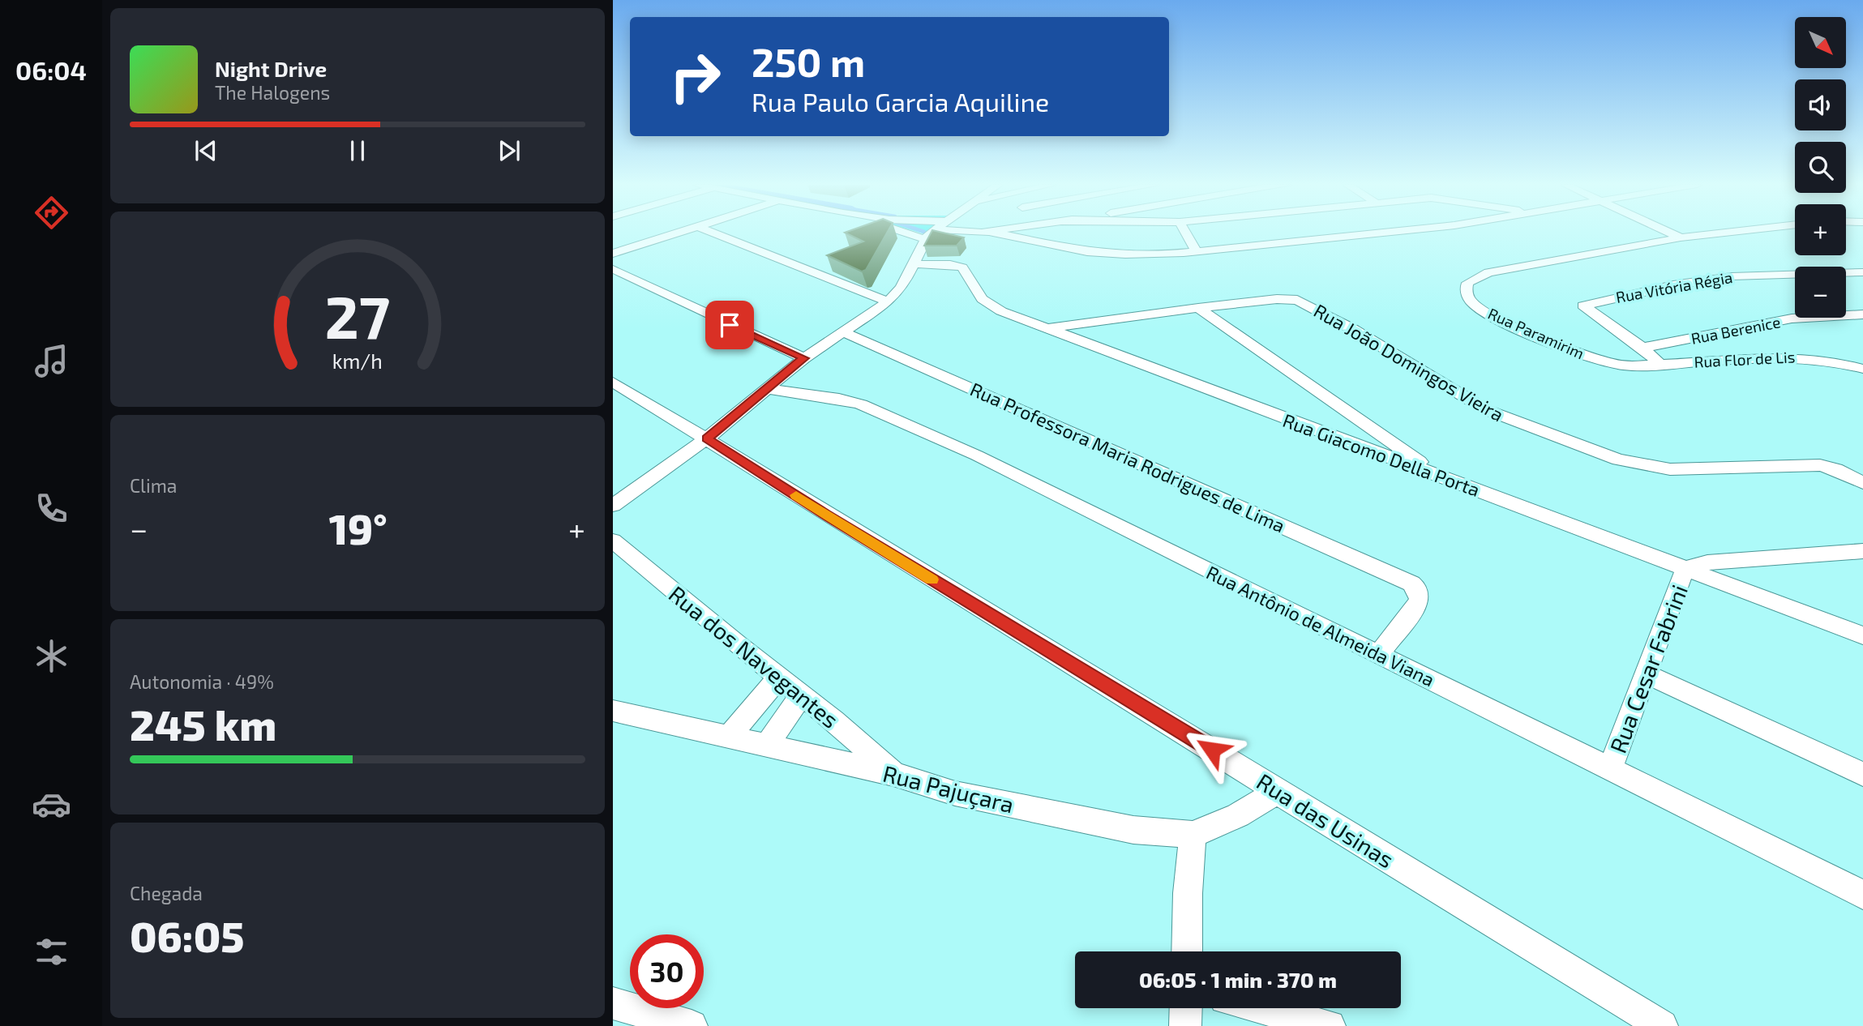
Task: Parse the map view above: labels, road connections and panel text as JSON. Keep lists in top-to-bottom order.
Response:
{
  "streets": {
    "street": [
      "Rua Vitória Régia",
      "Rua Berenice",
      "Rua Paramirim",
      "Rua Flor de Lis",
      "Rua João Domingos Vieira",
      "Rua Giacomo Della Porta",
      "Rua Professora Maria Rodrigues de Lima",
      "Rua Antônio de Almeida Viana",
      "Rua dos Navegantes",
      "Rua Cesar Fabrini",
      "Rua Pajuçara",
      "Rua das Usinas"
    ]
  },
  "crossings": [
    ["Rua Vitória Régia", "Rua Berenice"],
    ["Rua Vitória Régia", "Rua Paramirim"],
    ["Rua Vitória Régia", "Rua Flor de Lis"],
    ["Rua Paramirim", "Rua Flor de Lis"],
    ["Rua João Domingos Vieira", "Rua Giacomo Della Porta"],
    ["Rua Giacomo Della Porta", "Rua Cesar Fabrini"],
    ["Rua Professora Maria Rodrigues de Lima", "Rua Antônio de Almeida Viana"],
    ["Rua Antônio de Almeida Viana", "Rua Cesar Fabrini"],
    ["Rua dos Navegantes", "Rua Pajuçara"],
    ["Rua Pajuçara", "Rua das Usinas"]
  ],
  "north": "bottom right",
  "page": {
    "tabs": "06:04",
    "map_buttons": ["+", "−"],
    "turn": ["250 m", "Rua Paulo Garcia Aquiline"],
    "song": ["Night Drive", "The Halogens"],
    "tile": [
      "Clima",
      ["Autonomia · 49%", "245 km"],
      ["Chegada", "06:05"]
    ],
    "heat": ["−", "19°", "+"],
    "limit": "30",
    "trip": "06:05 · 1 min · 370 m",
    "gauge": ["27", "km/h"]
  }
}
